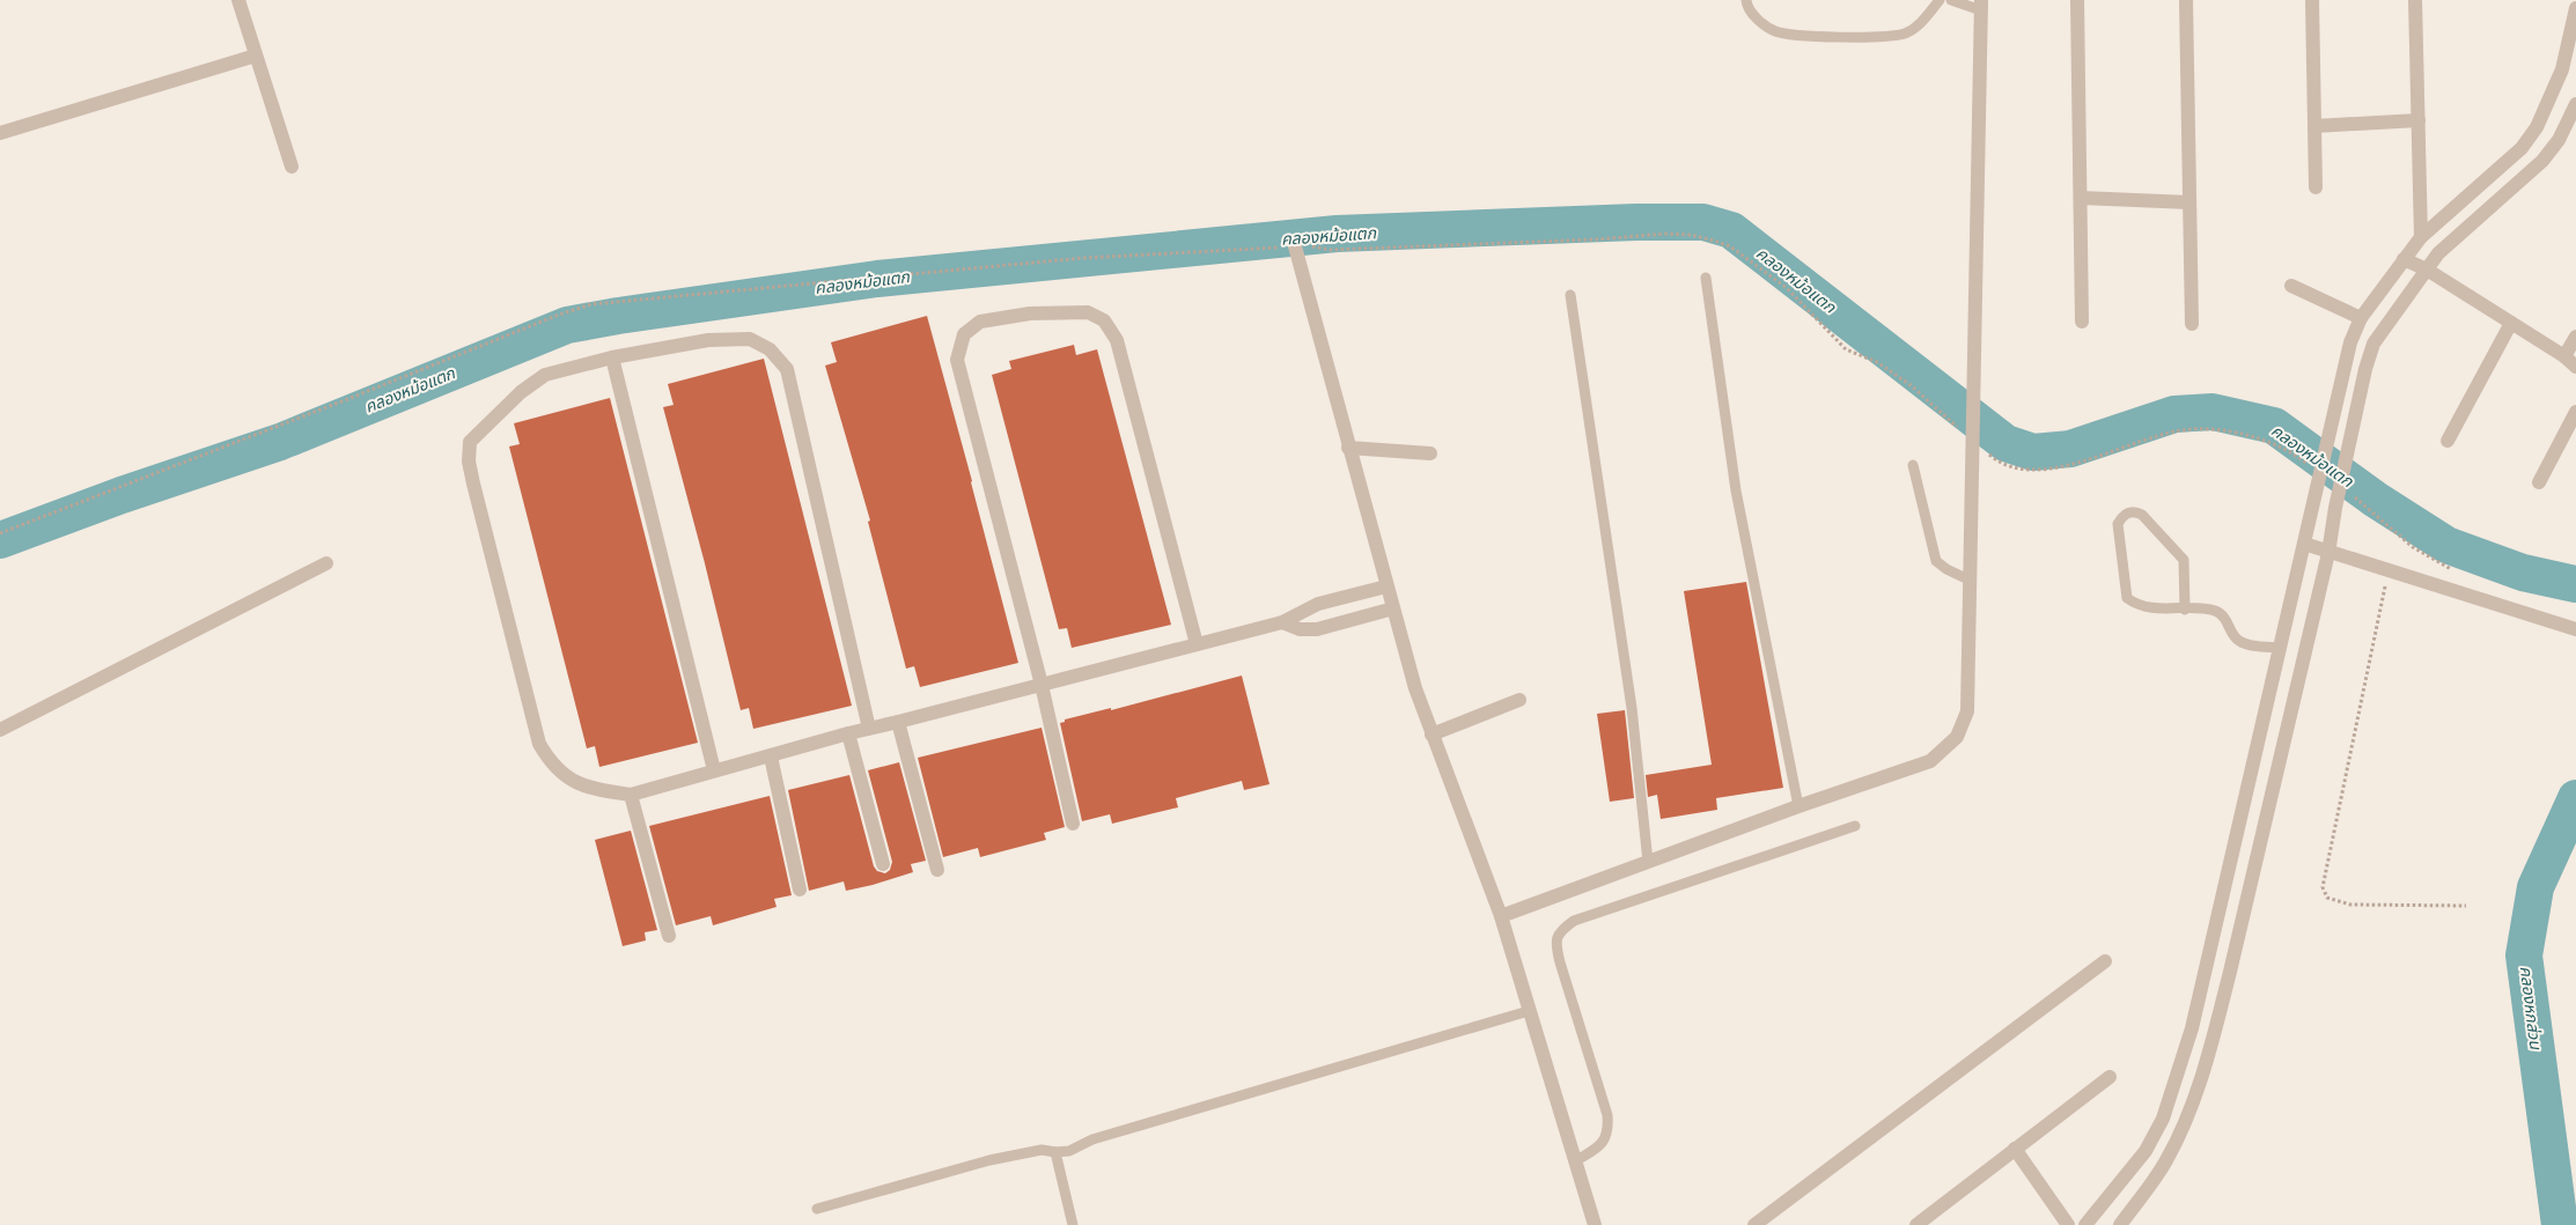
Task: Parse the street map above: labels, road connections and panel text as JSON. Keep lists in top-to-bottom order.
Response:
{
  "water": ["คลองหม้อแตก", "คลองหกส่วน"]
}
